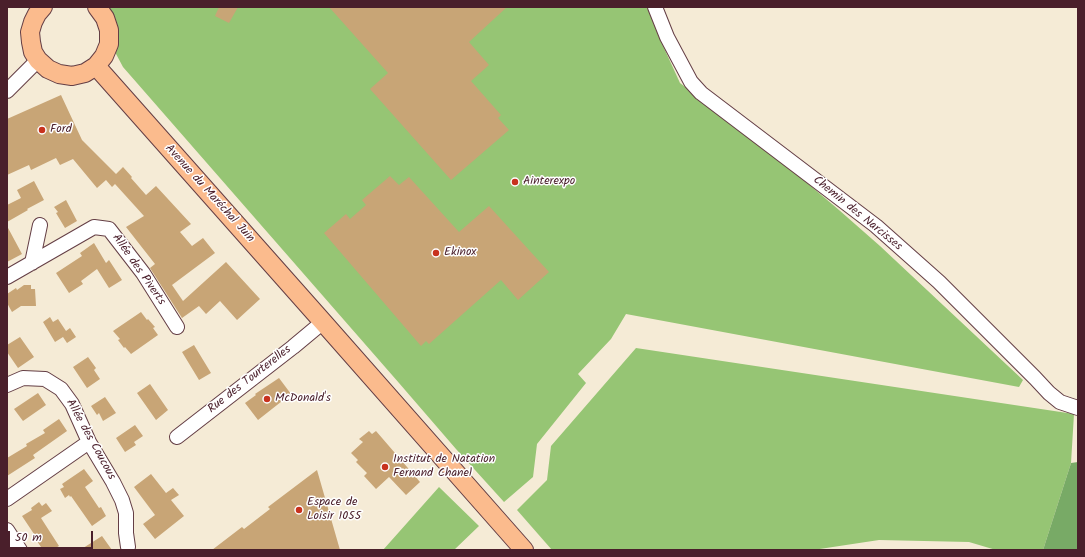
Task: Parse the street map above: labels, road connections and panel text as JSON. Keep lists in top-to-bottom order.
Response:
{
  "streets": {
    "main road": ["Avenue du Maréchal Juin"],
    "street": [
      "Chemin des Narcisses",
      "Allée des Piverts",
      "Rue des Tourterelles",
      "Allée des Coucous"
    ]
  },
  "crossings": [
    ["Avenue du Maréchal Juin", "Rue des Tourterelles"]
  ],
  "places": [
    "Ford",
    "Ainterexpo",
    "Ekinox",
    "McDonald's",
    "Institut de Natation Fernand Chanel",
    "Espace de Loisir 1055"
  ],
  "scale_bar": "50 m"
}
